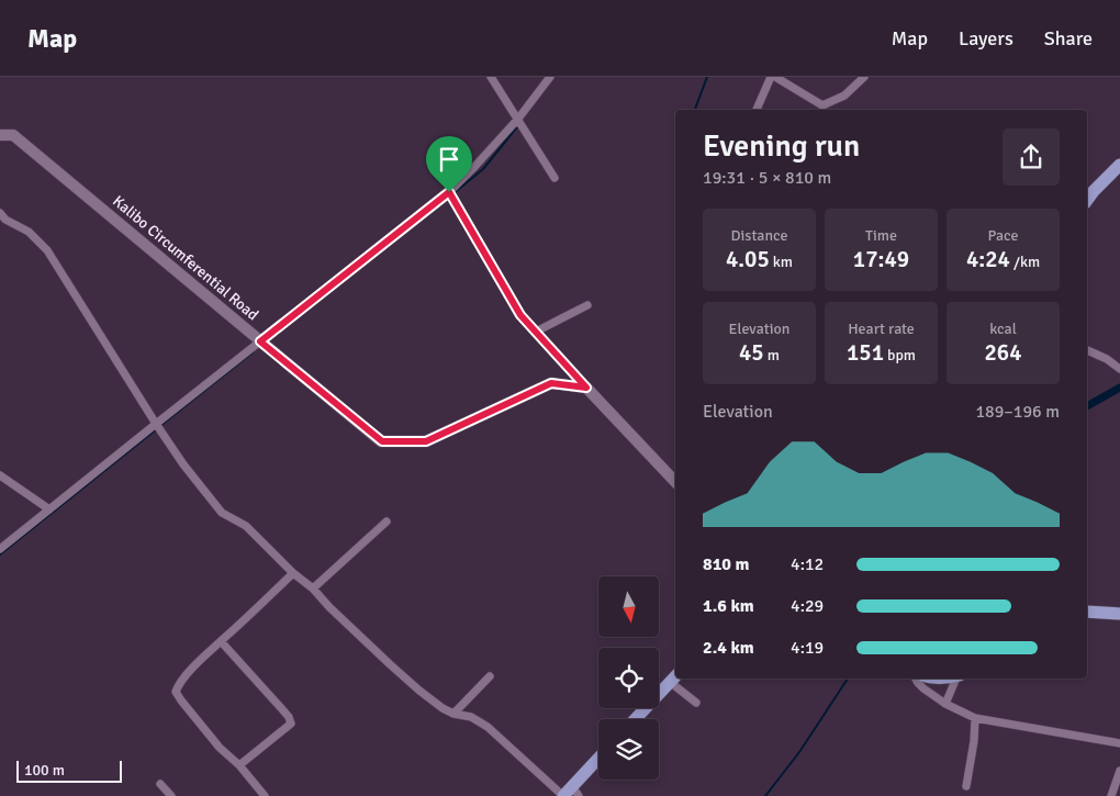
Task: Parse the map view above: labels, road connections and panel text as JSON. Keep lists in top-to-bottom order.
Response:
{
  "streets": {
    "main road": ["Kalibo Circumferential Road"]
  },
  "scale_bar": "100 m",
  "north": "bottom",
  "page": {
    "header": "Map",
    "nav": ["Map", "Layers", "Share"],
    "heading": ["Evening run", "19:31 · 5 × 810 m"],
    "stats": [
      ["Distance", "4.05 km"],
      ["Time", "17:49"],
      ["Pace", "4:24 /km"],
      ["Elevation", "45 m"],
      ["Heart rate", "151 bpm"],
      ["kcal", "264"]
    ],
    "chart": ["Elevation", "189–196 m"],
    "list": [
      {
        "name": "810 m",
        "note": "4:12"
      },
      {
        "name": "1.6 km",
        "note": "4:29"
      },
      {
        "name": "2.4 km",
        "note": "4:19"
      }
    ],
    "scale": "100 m"
  }
}
